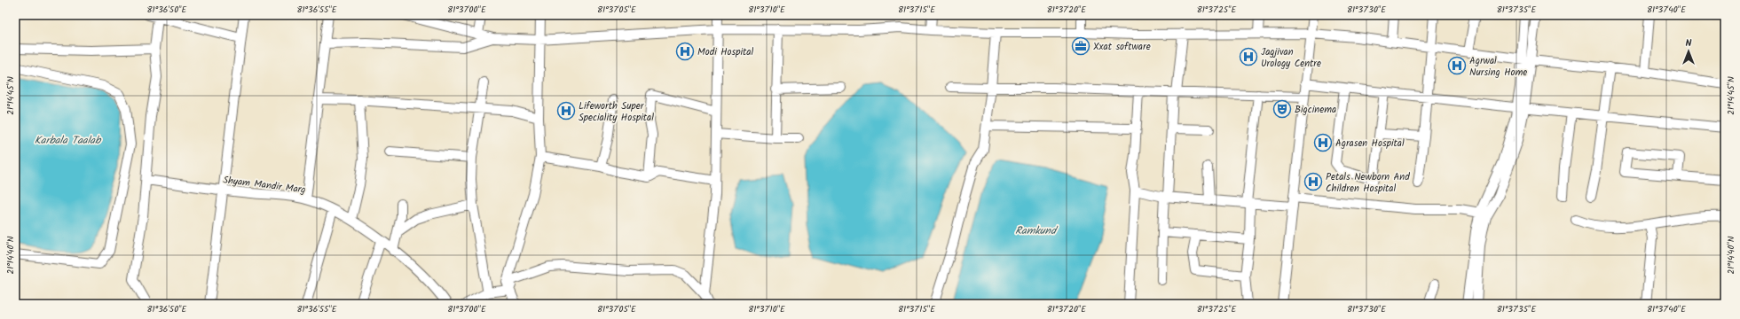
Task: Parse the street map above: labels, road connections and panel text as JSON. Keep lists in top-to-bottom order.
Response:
{
  "streets": {
    "street": ["Shyam Mandir Marg"]
  },
  "water": ["Karbala Taalab", "Ramkund"],
  "places": {
    "office": ["Xxat software"],
    "hospital": [
      "Modi Hospital",
      "Jagjivan Urology Centre",
      "Agrwal Nursing Home",
      "Lifeworth Super Speciality Hospital",
      "Agrasen Hospital",
      "Petals Newborn And Children Hospital"
    ],
    "theatre": ["Bigcinema"]
  },
  "north": "top",
  "coordinates": [
    "81°36'50\"E",
    "81°36'55\"E",
    "81°37'00\"E",
    "81°37'05\"E",
    "81°37'10\"E",
    "81°37'15\"E",
    "81°37'20\"E",
    "81°37'25\"E",
    "81°37'30\"E",
    "81°37'35\"E",
    "81°37'40\"E",
    "21°14'45\"N",
    "21°14'40\"N"
  ]
}
